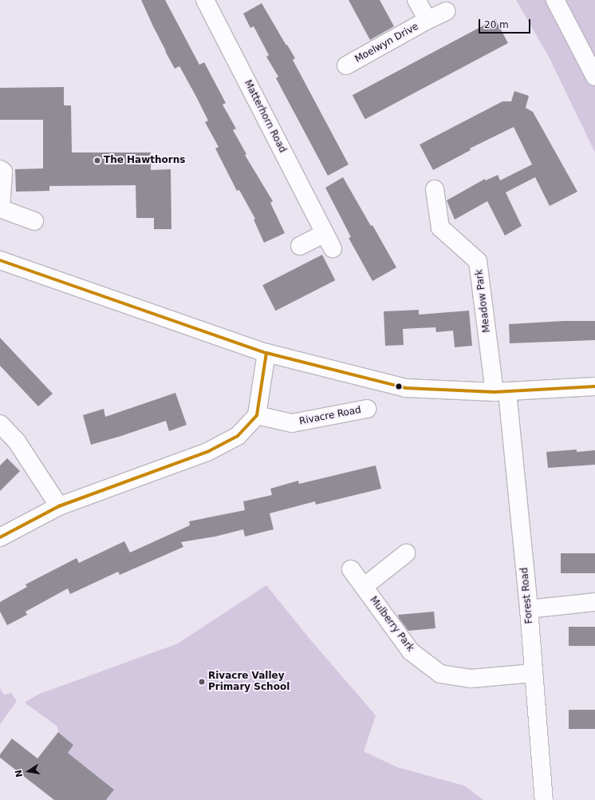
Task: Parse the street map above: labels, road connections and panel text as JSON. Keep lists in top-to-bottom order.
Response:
{
  "streets": {
    "street": [
      "Moelwyn Drive",
      "Matterhorn Road",
      "Meadow Park",
      "Rivacre Road",
      "Forest Road",
      "Mulberry Park"
    ]
  },
  "crossings": [
    ["Meadow Park", "Forest Road"],
    ["Forest Road", "Mulberry Park"]
  ],
  "places": ["The Hawthorns", "Rivacre Valley Primary School"],
  "scale_bar": "20 m",
  "north": "left"
}
